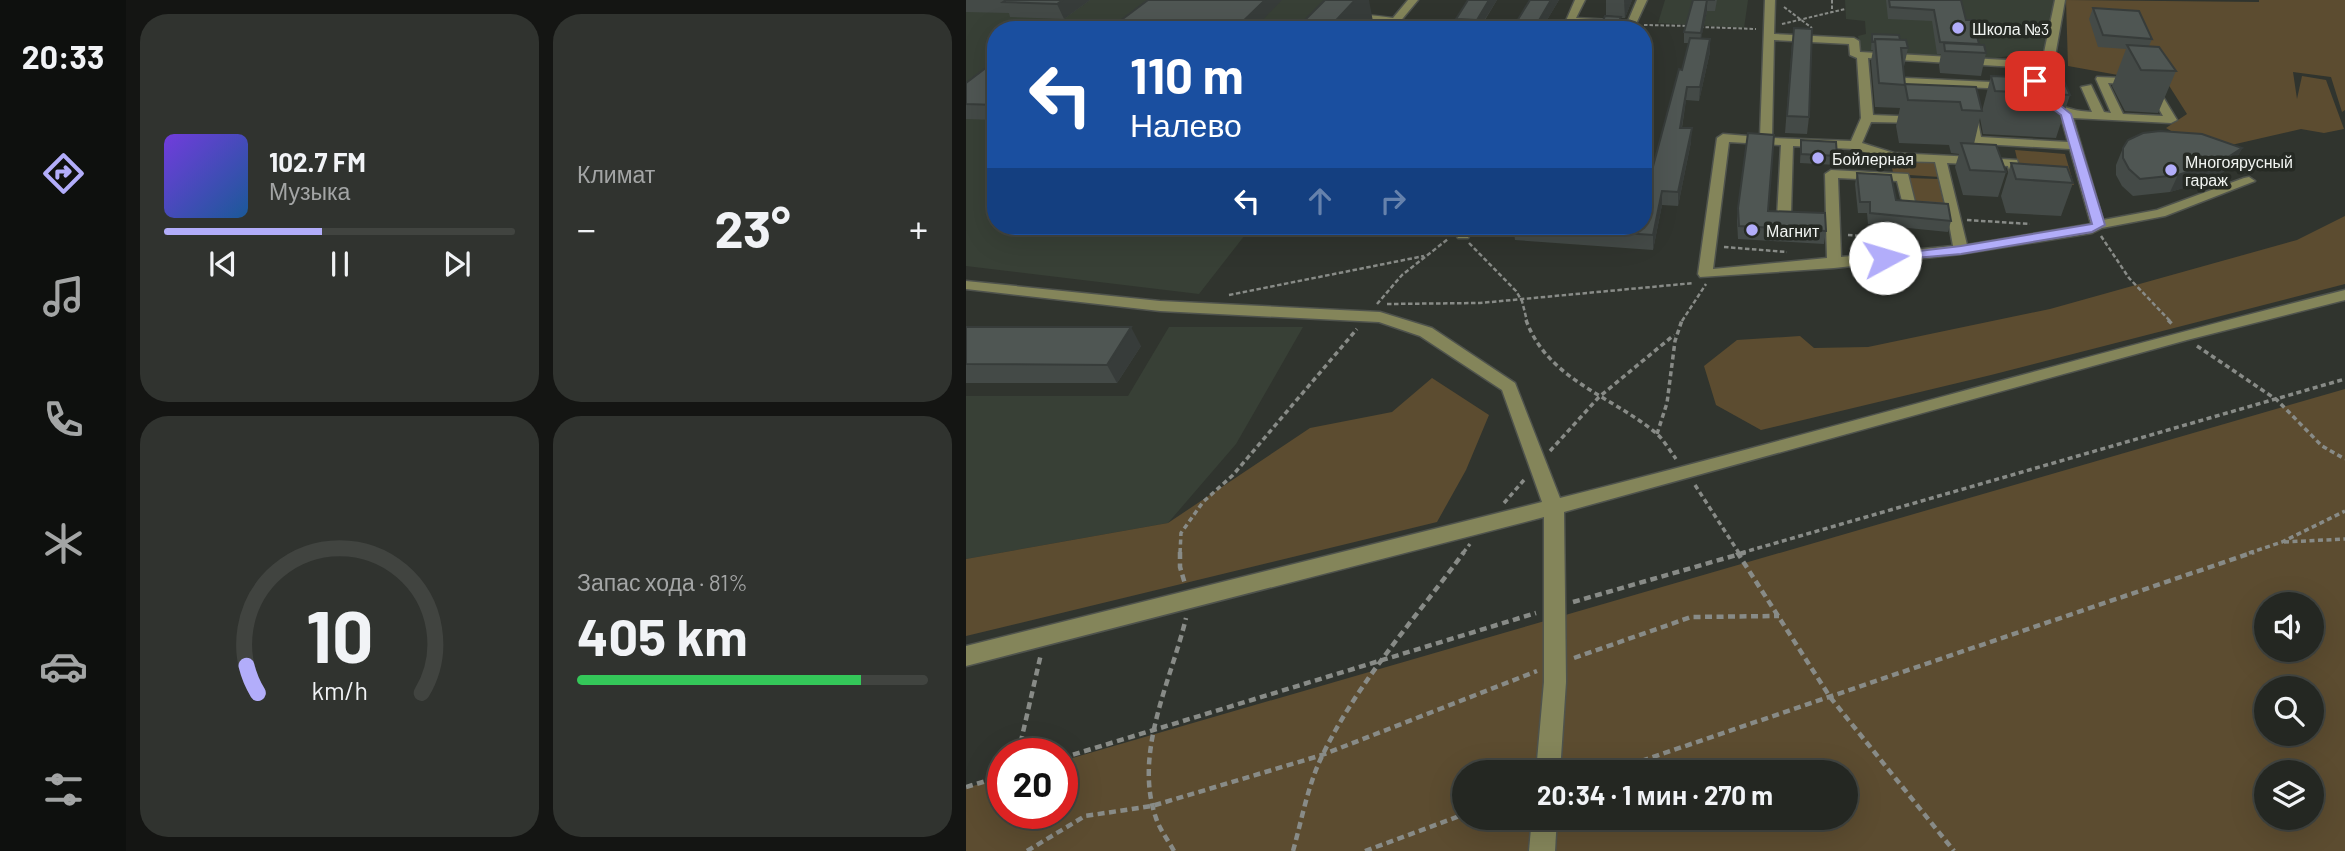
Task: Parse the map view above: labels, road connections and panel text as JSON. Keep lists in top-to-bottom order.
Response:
{
  "places": [
    "Школа №3",
    "Бойлерная",
    "Многоярусный гараж",
    "Магнит"
  ],
  "page": {
    "tabs": "20:33",
    "tile": [
      "Климат",
      ["Запас хода · 81%", "405 km"]
    ],
    "turn": ["110 m", "Налево"],
    "song": ["102.7 FM", "Музыка"],
    "heat": ["−", "23°", "+"],
    "limit": "20",
    "trip": "20:34 · 1 мин · 270 m",
    "gauge": ["10", "km/h"]
  }
}
